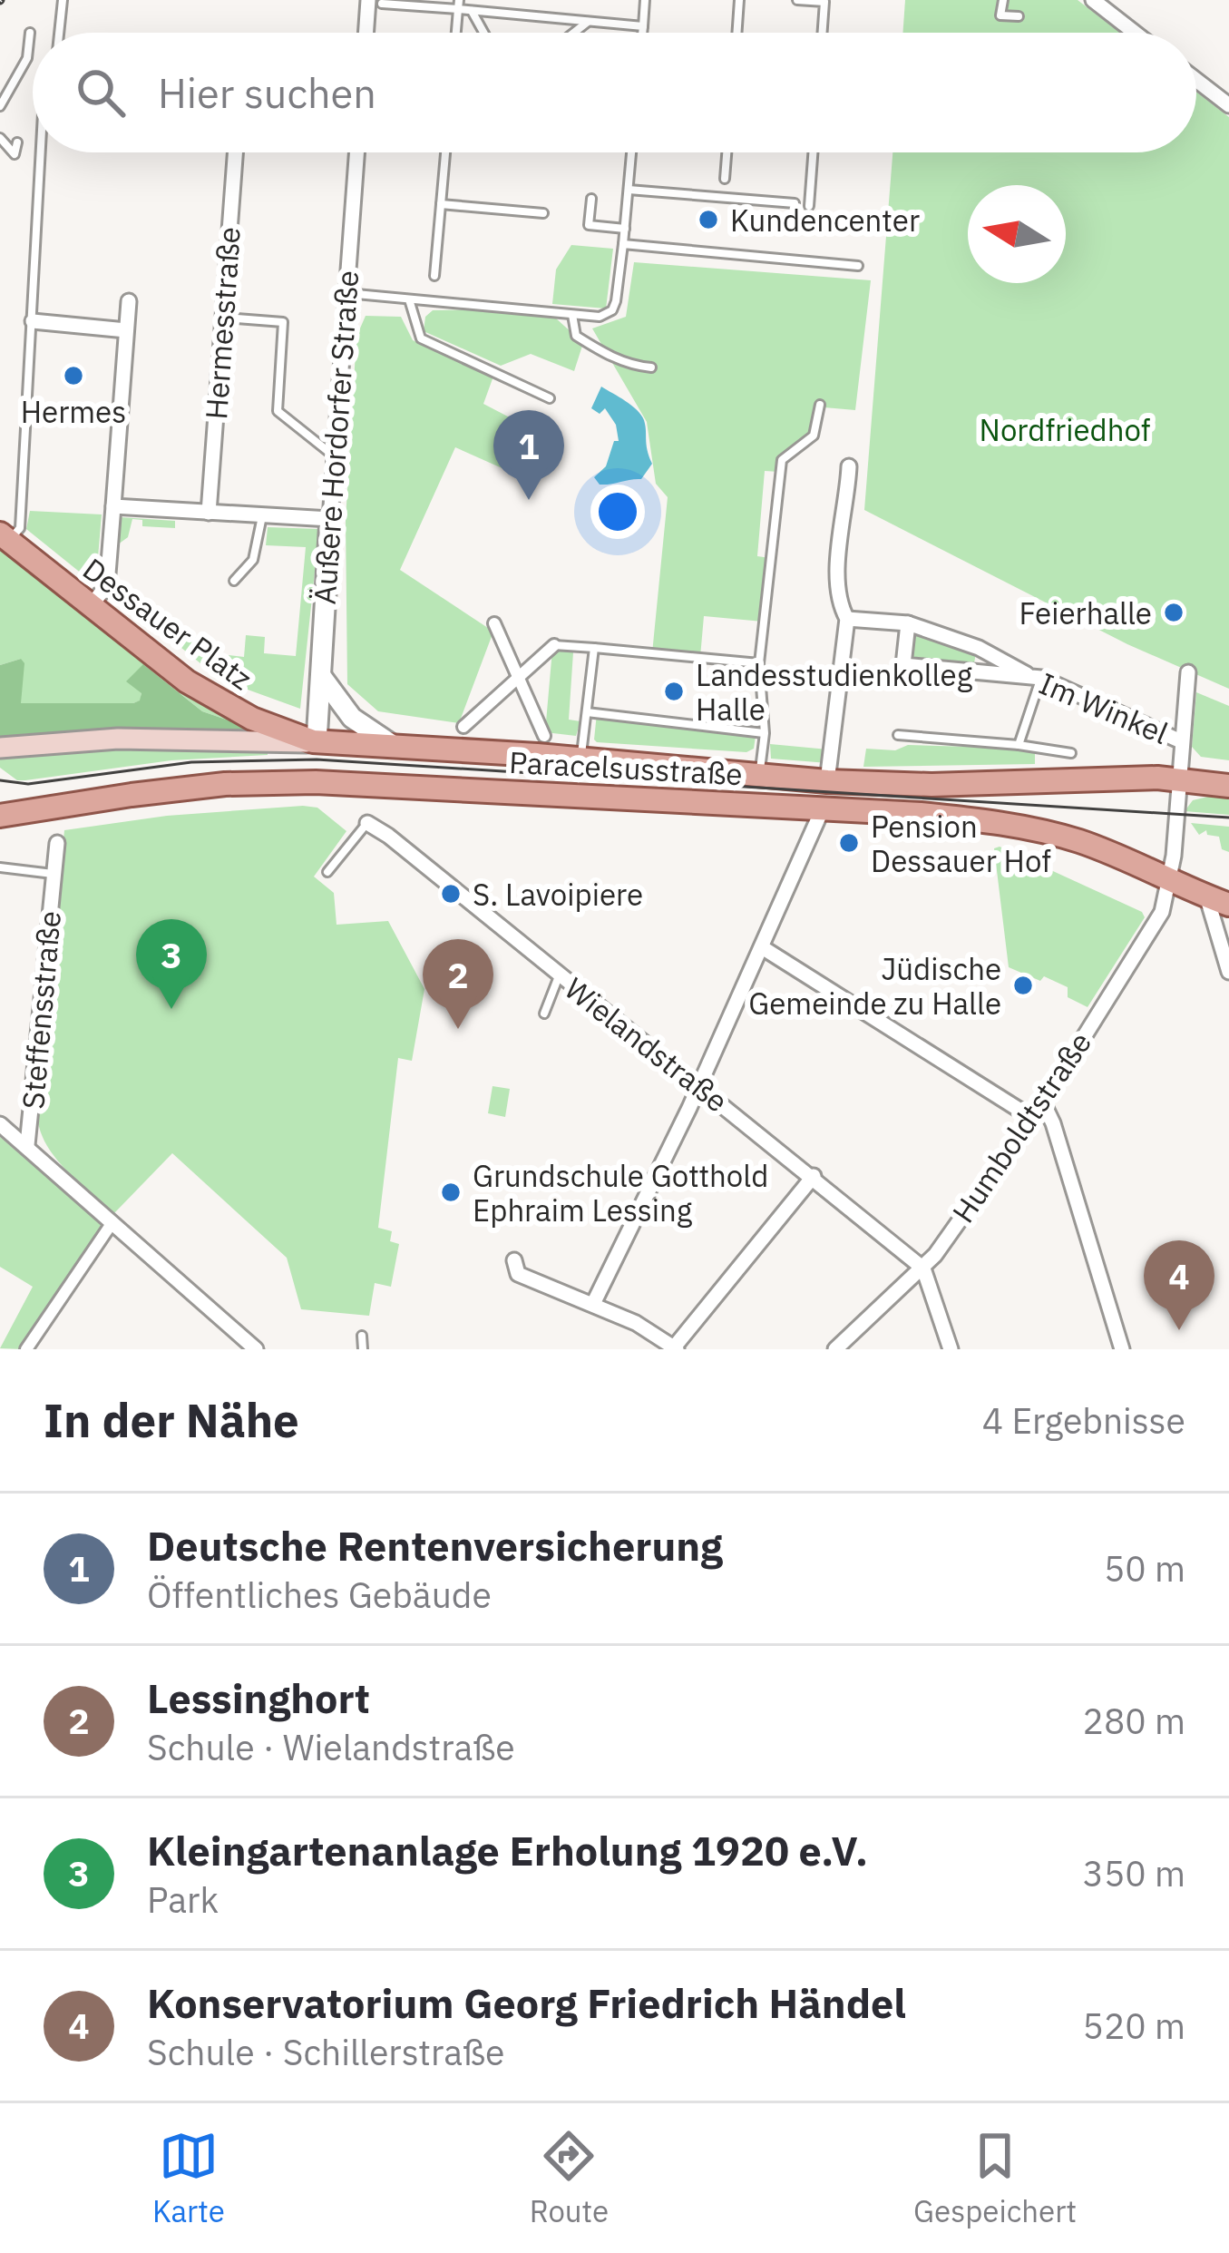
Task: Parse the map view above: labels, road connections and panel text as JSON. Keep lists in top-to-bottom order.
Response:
{
  "streets": {
    "main road": ["Dessauer Platz", "Paracelsusstraße"],
    "street": [
      "Hermesstraße",
      "Äußere Hordorfer Straße",
      "Im Winkel",
      "Steffensstraße",
      "Wielandstraße",
      "Humboldtstraße"
    ]
  },
  "crossings": [
    ["Äußere Hordorfer Straße", "Dessauer Platz"],
    ["Äußere Hordorfer Straße", "Paracelsusstraße"],
    ["Dessauer Platz", "Paracelsusstraße"],
    ["Im Winkel", "Humboldtstraße"],
    ["Paracelsusstraße", "Humboldtstraße"],
    ["Wielandstraße", "Humboldtstraße"]
  ],
  "parks": ["Nordfriedhof"],
  "places": [
    "Kundencenter",
    "Hermes",
    "Feierhalle",
    "Landesstudienkolleg Halle",
    "Pension Dessauer Hof",
    "S. Lavoipiere",
    "Jüdische Gemeinde zu Halle",
    "Grundschule Gotthold Ephraim Lessing"
  ],
  "north": "left",
  "page": {
    "search": "Hier suchen",
    "pins": [
      "1",
      "3",
      "2",
      "4"
    ],
    "heading": ["In der Nähe", "4 Ergebnisse"],
    "list": [
      {
        "mark": "1",
        "name": "Deutsche Rentenversicherung",
        "note": "Öffentliches Gebäude",
        "value": "50 m"
      },
      {
        "mark": "2",
        "name": "Lessinghort",
        "note": "Schule · Wielandstraße",
        "value": "280 m"
      },
      {
        "mark": "3",
        "name": "Kleingartenanlage Erholung 1920 e.V.",
        "note": "Park",
        "value": "350 m"
      },
      {
        "mark": "4",
        "name": "Konservatorium Georg Friedrich Händel",
        "note": "Schule · Schillerstraße",
        "value": "520 m"
      }
    ],
    "nav": ["Karte", "Route", "Gespeichert"]
  }
}
